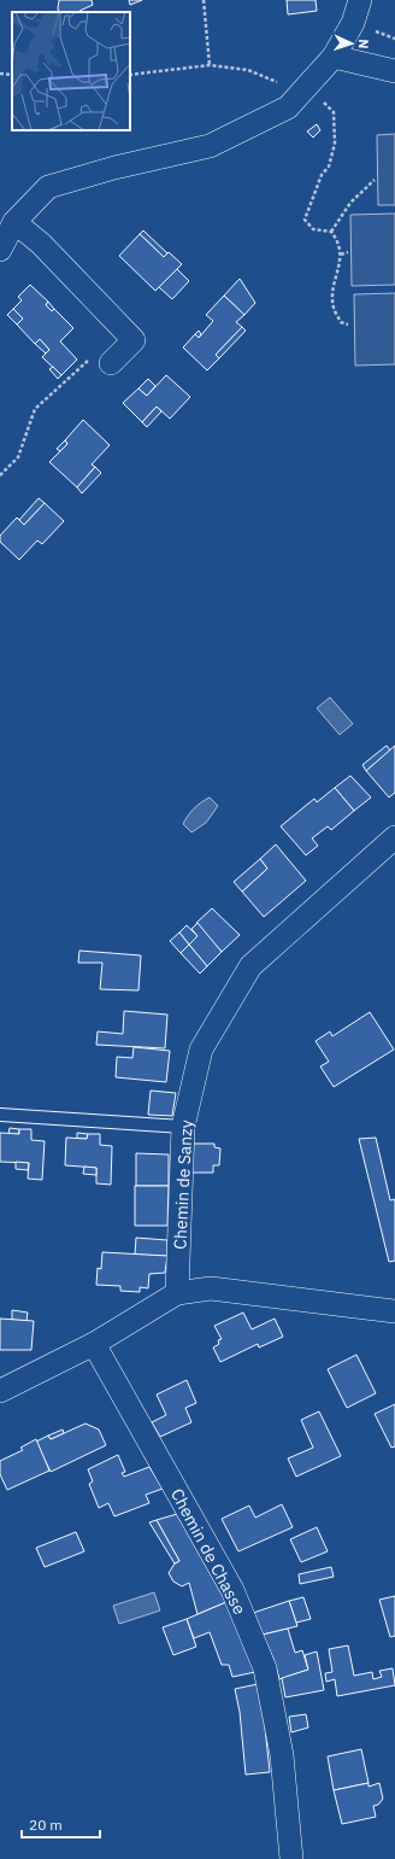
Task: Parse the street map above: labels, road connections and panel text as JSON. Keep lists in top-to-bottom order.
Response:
{
  "streets": {
    "street": ["Chemin de Sanzy", "Chemin de Chasse"]
  },
  "scale_bar": "20 m",
  "north": "right"
}
